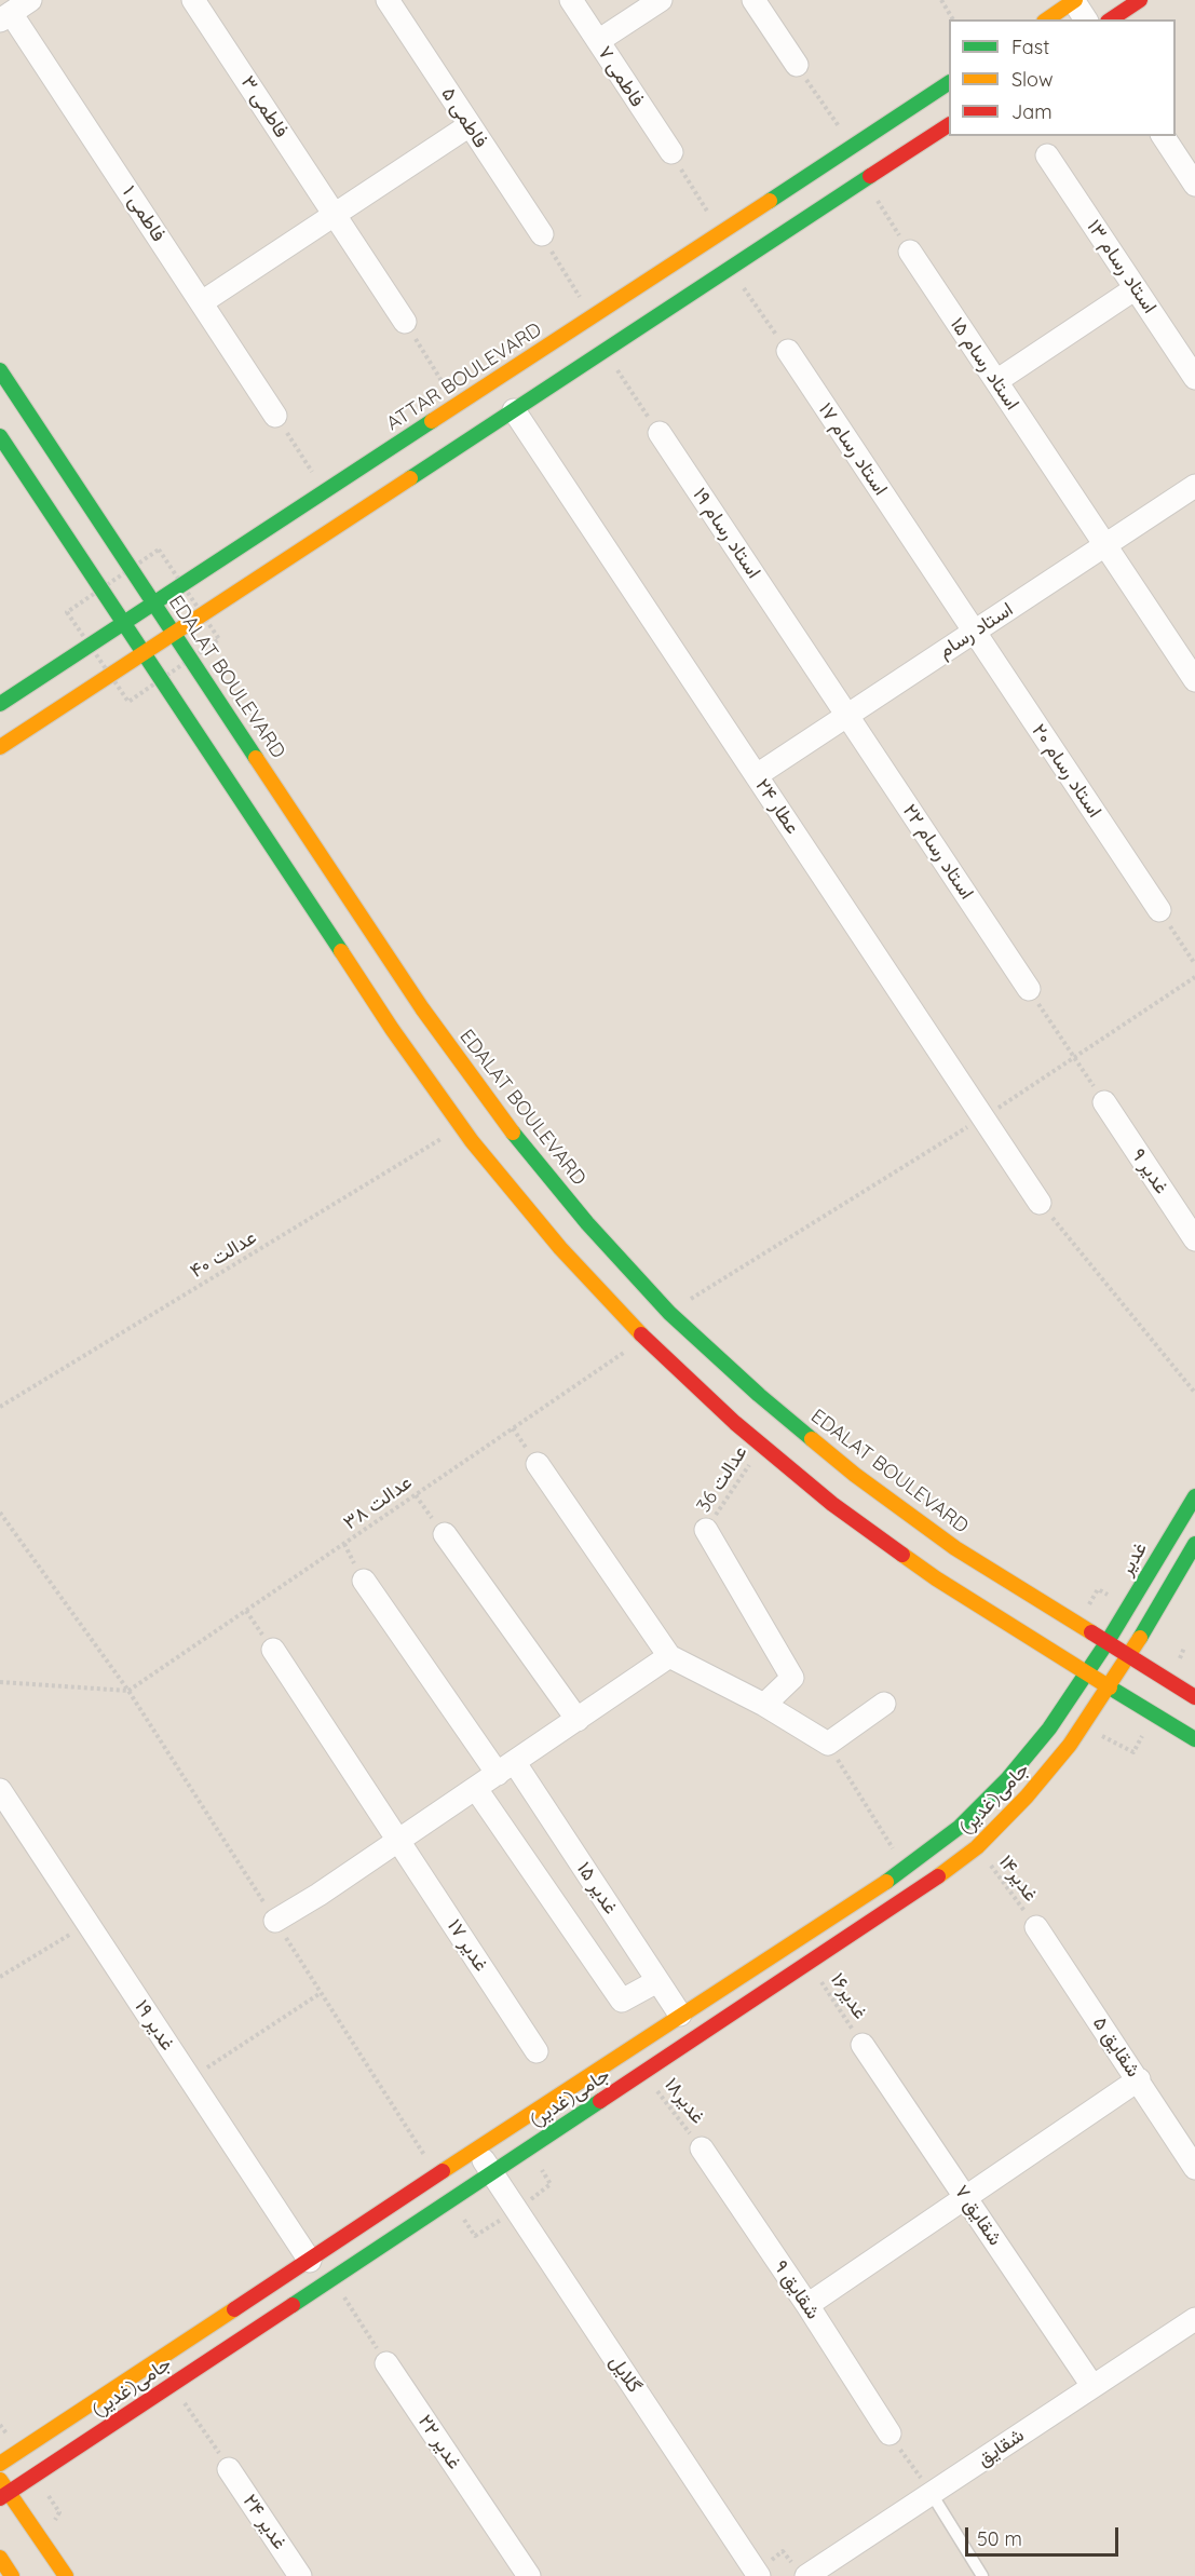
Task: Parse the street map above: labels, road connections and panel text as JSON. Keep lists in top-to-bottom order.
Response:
{
  "streets": {
    "street": [
      "فاطمی ۷",
      "فاطمی ۳",
      "فاطمی ۵",
      "فاطمی ۱",
      "استاد رسام ۱۳",
      "استاد رسام ۱۵",
      "ATTAR BOULEVARD",
      "استاد رسام ۱۷",
      "استاد رسام ۱۹",
      "استاد رسام",
      "EDALAT BOULEVARD",
      "استاد رسام ۲۰",
      "عطار ۲۴",
      "استاد رسام ۲۲",
      "غدیر ۹",
      "غدیر",
      "جامی(غدیر)",
      "غدیر ۱۵",
      "غدیر ۱۷",
      "غدیر ۱۹",
      "شقایق ۵",
      "شقایق ۷",
      "شقایق ۹",
      "گلایل",
      "غدیر ۲۲",
      "شقایق",
      "غدیر ۲۴"
    ],
    "path": [
      "عدالت ۴۰",
      "عدالت 36",
      "عدالت ۳۸",
      "غدیر۱۴",
      "غدیر۱۶",
      "غدیر۱۸"
    ]
  },
  "crossings": [
    ["استاد رسام ۱۵", "استاد رسام"],
    ["ATTAR BOULEVARD", "EDALAT BOULEVARD"],
    ["استاد رسام ۱۷", "استاد رسام"],
    ["استاد رسام ۱۷", "استاد رسام ۲۰"],
    ["استاد رسام ۱۹", "استاد رسام"],
    ["استاد رسام ۱۹", "استاد رسام ۲۲"],
    ["استاد رسام", "استاد رسام ۲۰"],
    ["استاد رسام", "عطار ۲۴"],
    ["استاد رسام", "استاد رسام ۲۲"],
    ["EDALAT BOULEVARD", "غدیر"],
    ["EDALAT BOULEVARD", "جامی(غدیر)"],
    ["غدیر", "جامی(غدیر)"],
    ["جامی(غدیر)", "غدیر۱۴"],
    ["جامی(غدیر)", "غدیر ۱۵"],
    ["جامی(غدیر)", "غدیر۱۶"],
    ["جامی(غدیر)", "غدیر ۱۹"],
    ["جامی(غدیر)", "غدیر۱۸"],
    ["جامی(غدیر)", "گلایل"],
    ["غدیر۱۴", "شقایق ۵"],
    ["غدیر۱۶", "شقایق ۷"],
    ["غدیر۱۸", "شقایق ۹"],
    ["شقایق ۷", "شقایق"]
  ],
  "legend": ["Fast", "Slow", "Jam"],
  "scale_bar": "50 m"
}
